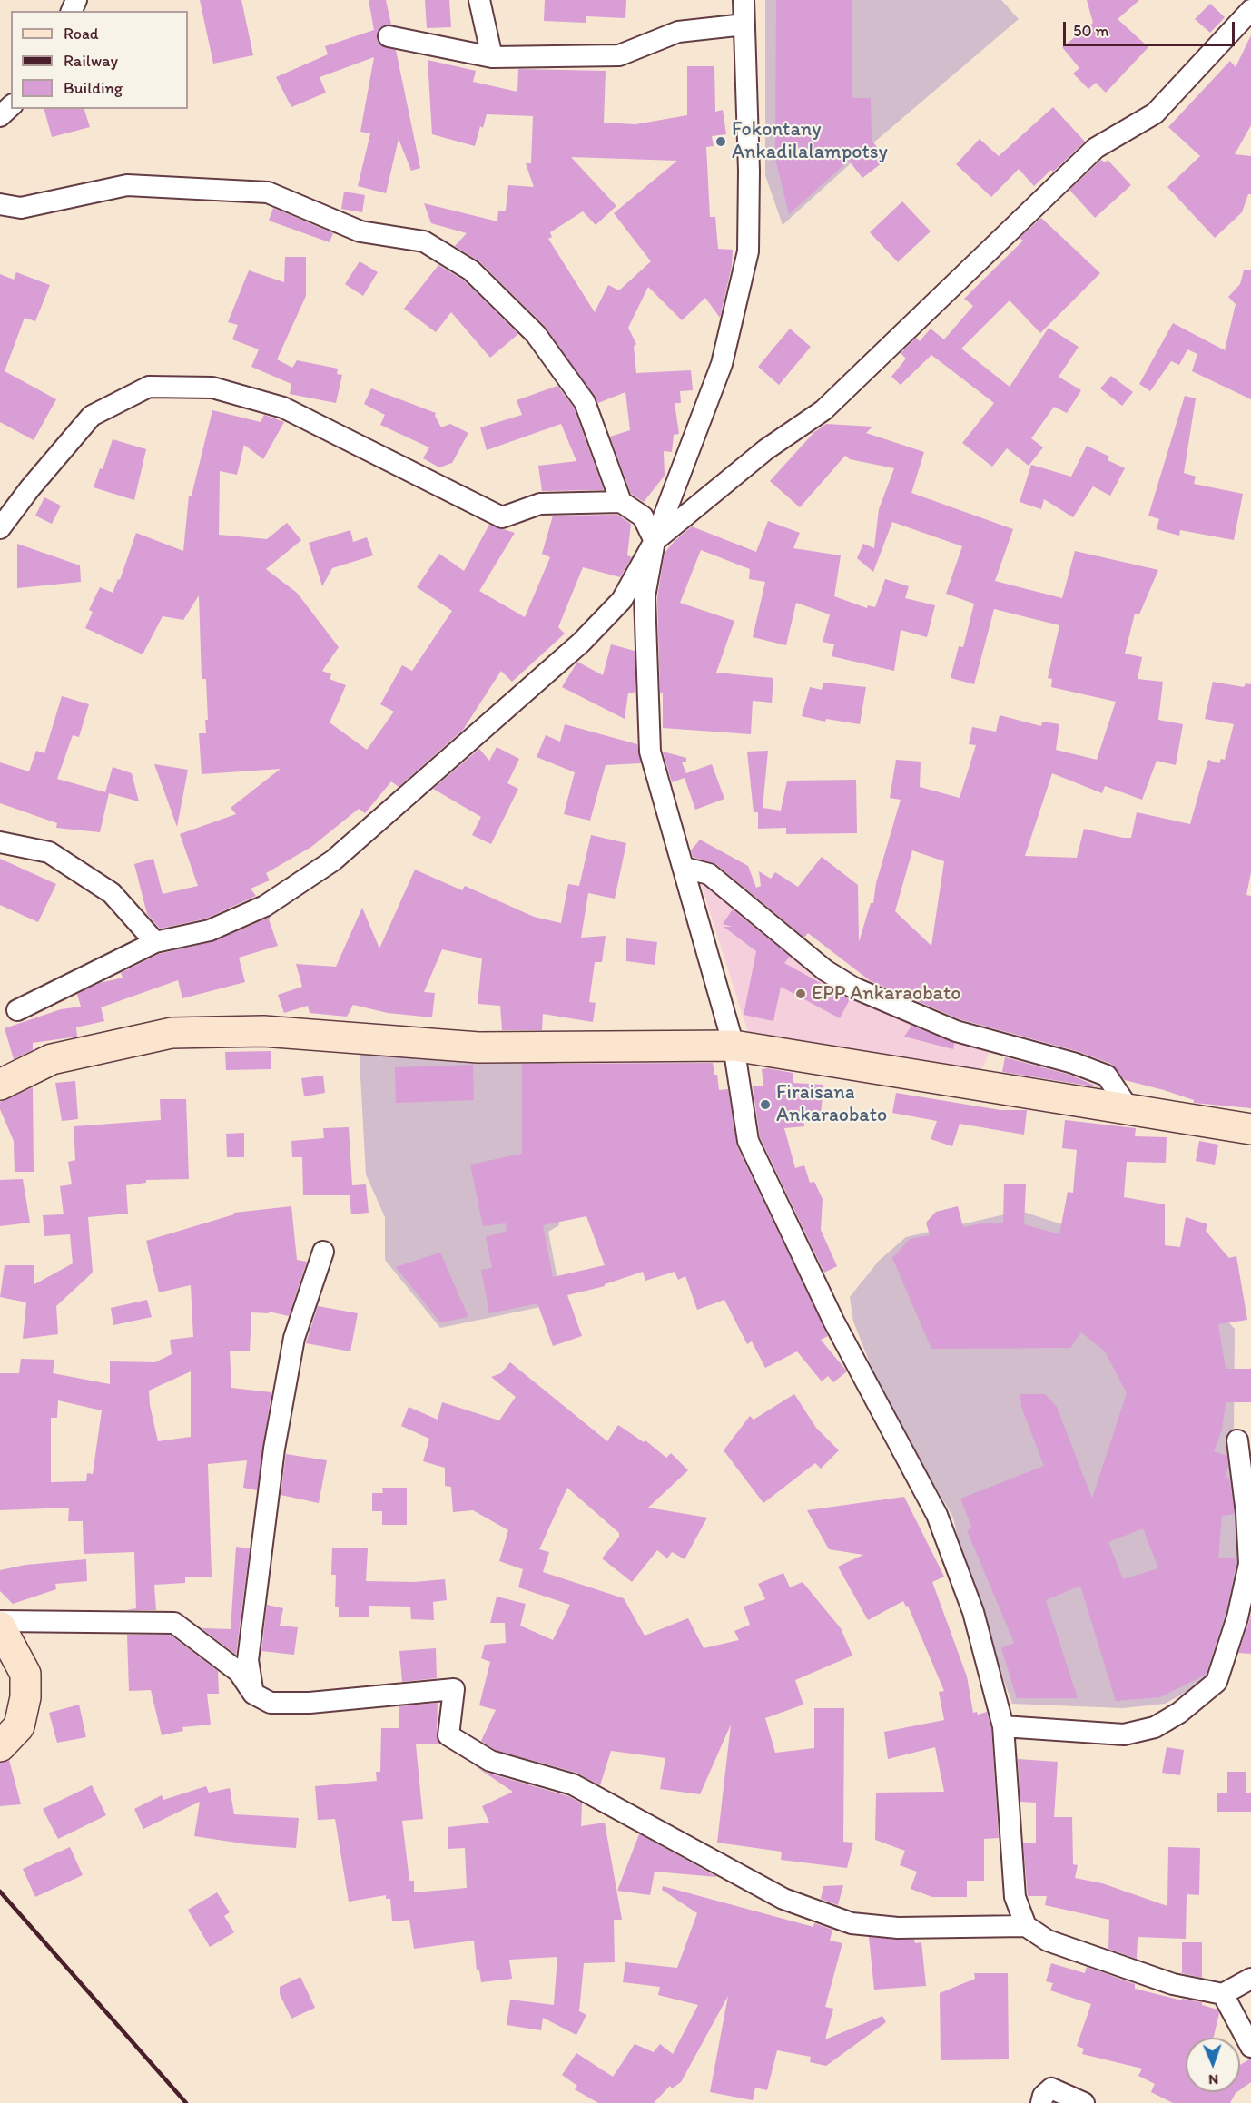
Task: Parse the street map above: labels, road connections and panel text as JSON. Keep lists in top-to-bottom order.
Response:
{
  "places": ["Fokontany Ankadilalampotsy", "EPP Ankaraobato", "Firaisana Ankaraobato"],
  "legend": ["Road", "Railway", "Building"],
  "scale_bar": "50 m",
  "north": "bottom"
}
